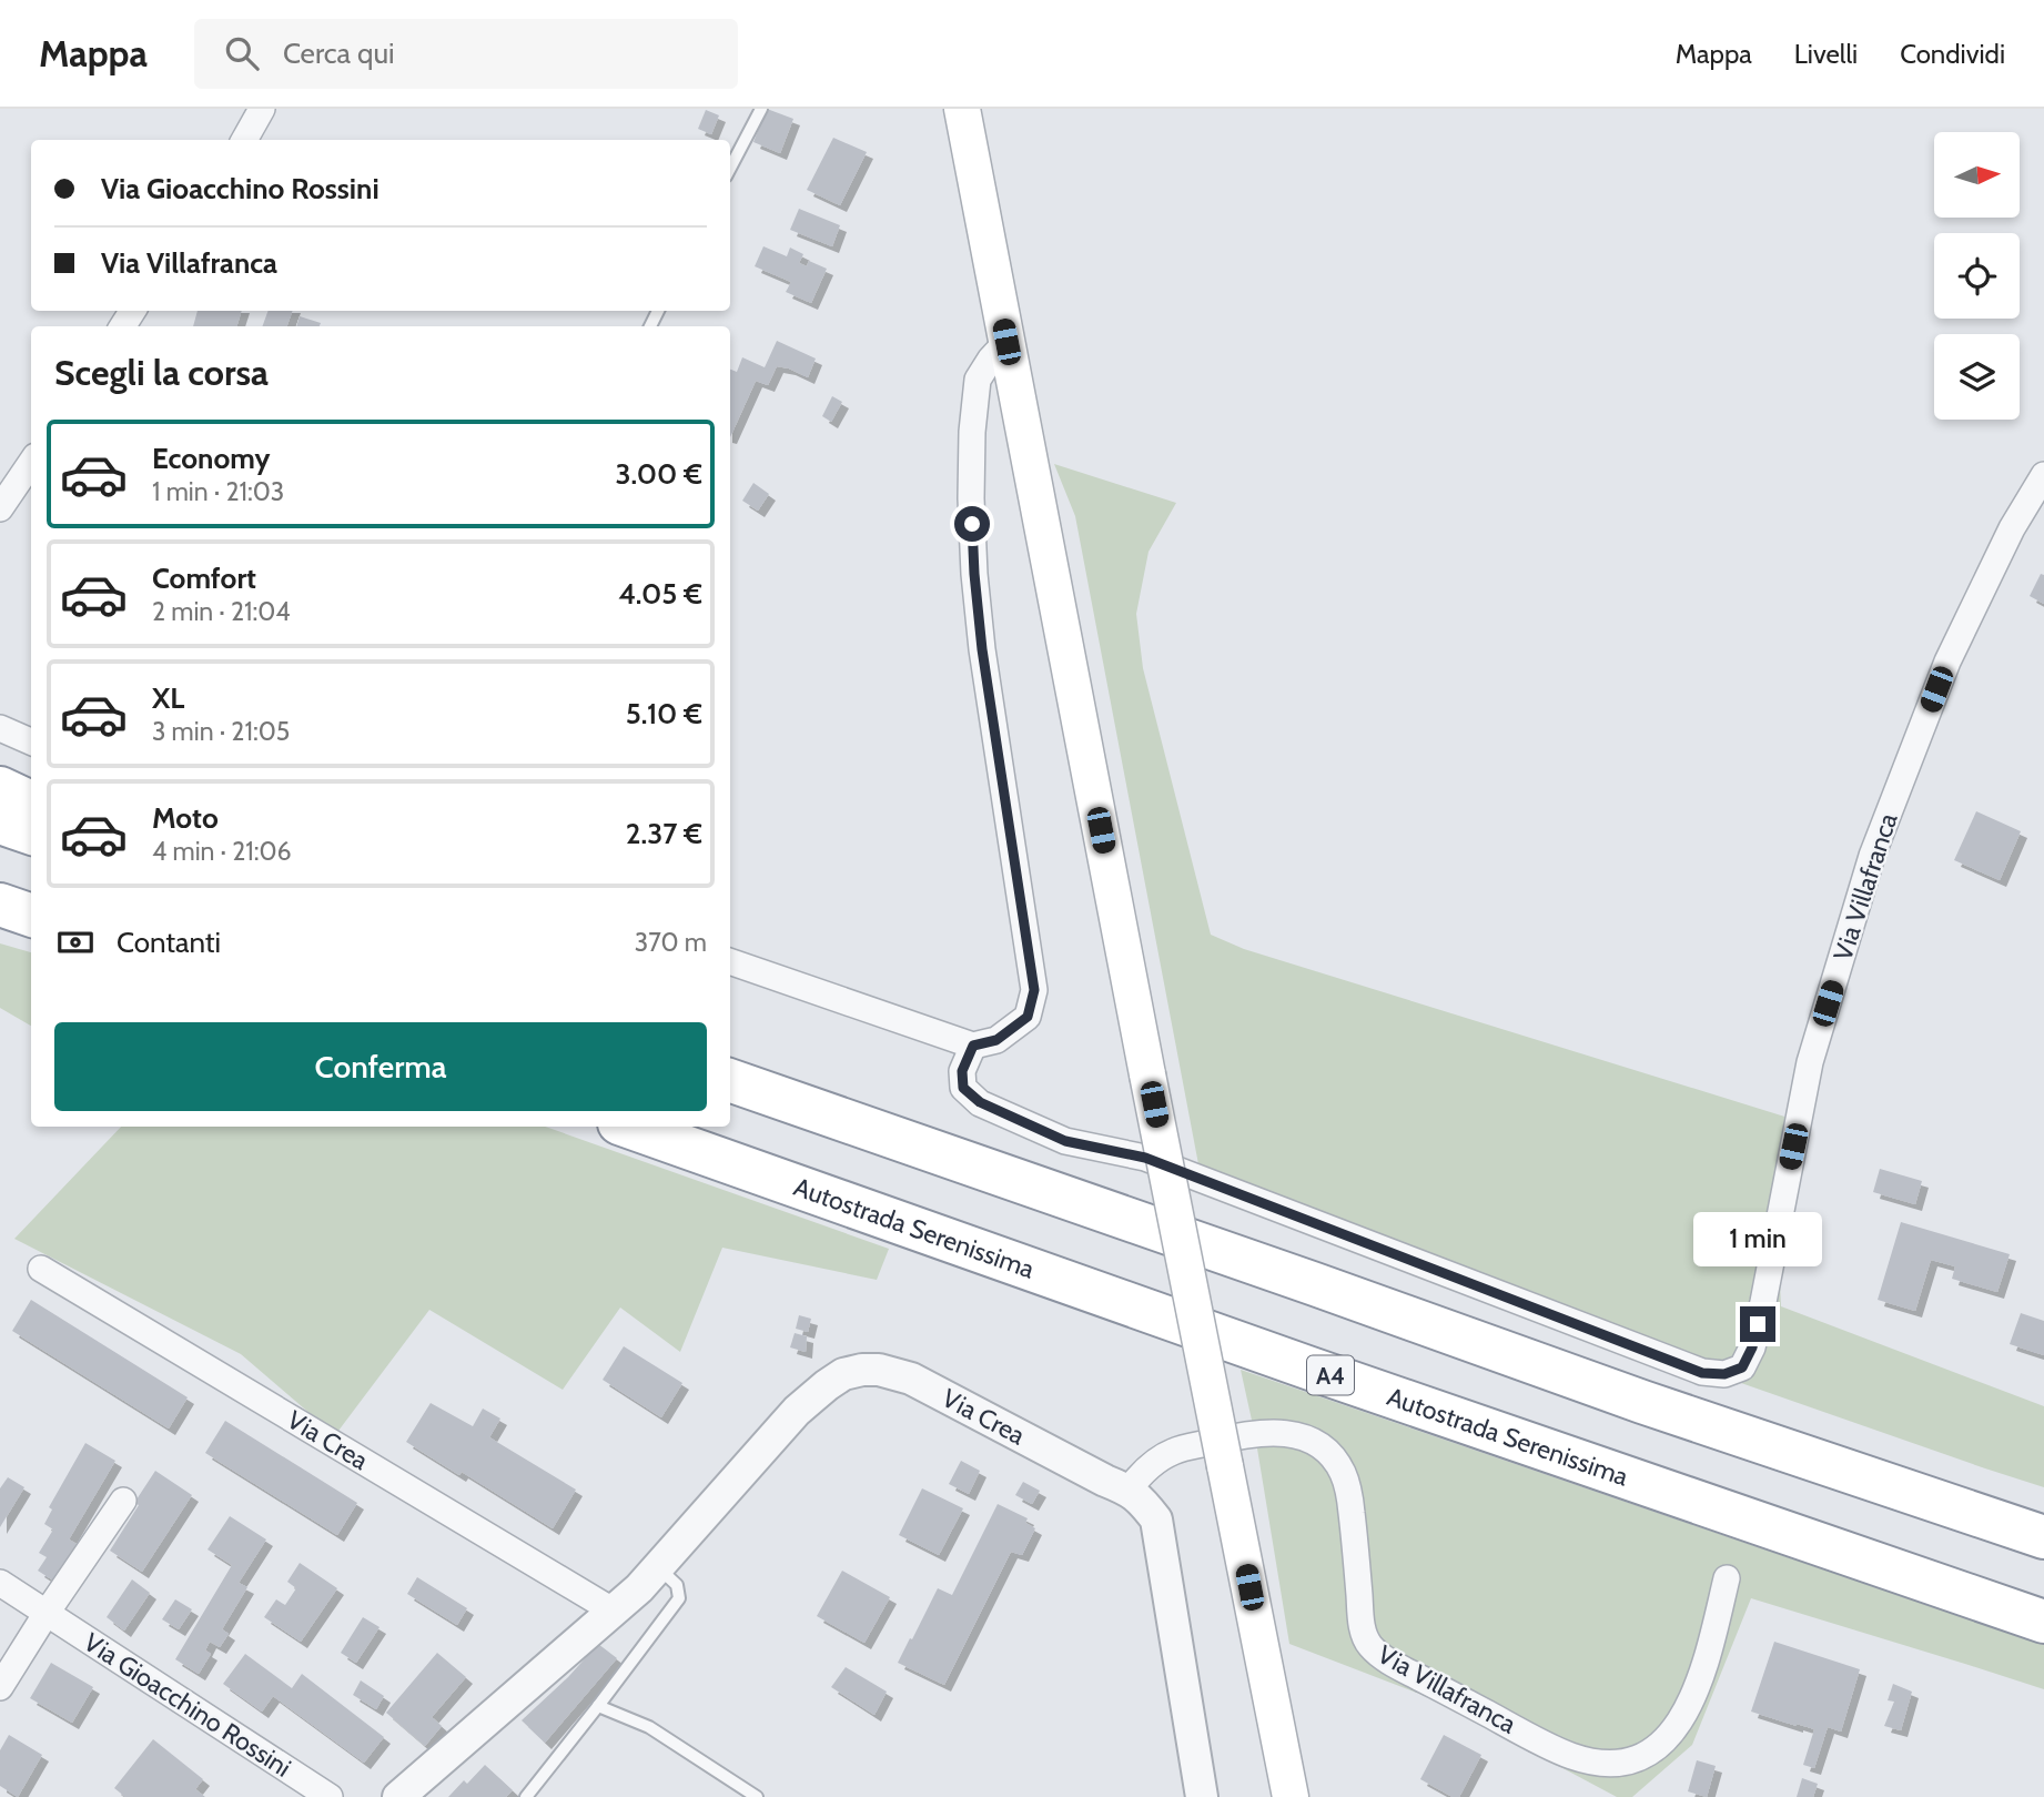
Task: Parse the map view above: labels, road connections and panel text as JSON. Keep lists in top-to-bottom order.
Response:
{
  "streets": {
    "highway": ["Autostrada Serenissima", "A4"],
    "street": ["Via Villafranca", "Via Crea", "Via Gioacchino Rossini"]
  },
  "crossings": [
    ["Via Villafranca", "Via Crea"]
  ],
  "north": "right",
  "page": {
    "header": "Mappa",
    "search": "Cerca qui",
    "nav": ["Mappa", "Livelli", "Condividi"],
    "banner": ["Via Gioacchino Rossini", "Via Villafranca"],
    "heading": "Scegli la corsa",
    "list": [
      {
        "name": "Economy",
        "note": "1 min · 21:03",
        "value": "3.00 €"
      },
      {
        "name": "Comfort",
        "note": "2 min · 21:04",
        "value": "4.05 €"
      },
      {
        "name": "XL",
        "note": "3 min · 21:05",
        "value": "5.10 €"
      },
      {
        "name": "Moto",
        "note": "4 min · 21:06",
        "value": "2.37 €"
      }
    ],
    "pay": ["Contanti", "370 m"],
    "buttons": "Conferma",
    "bubble": "1 min"
  }
}
